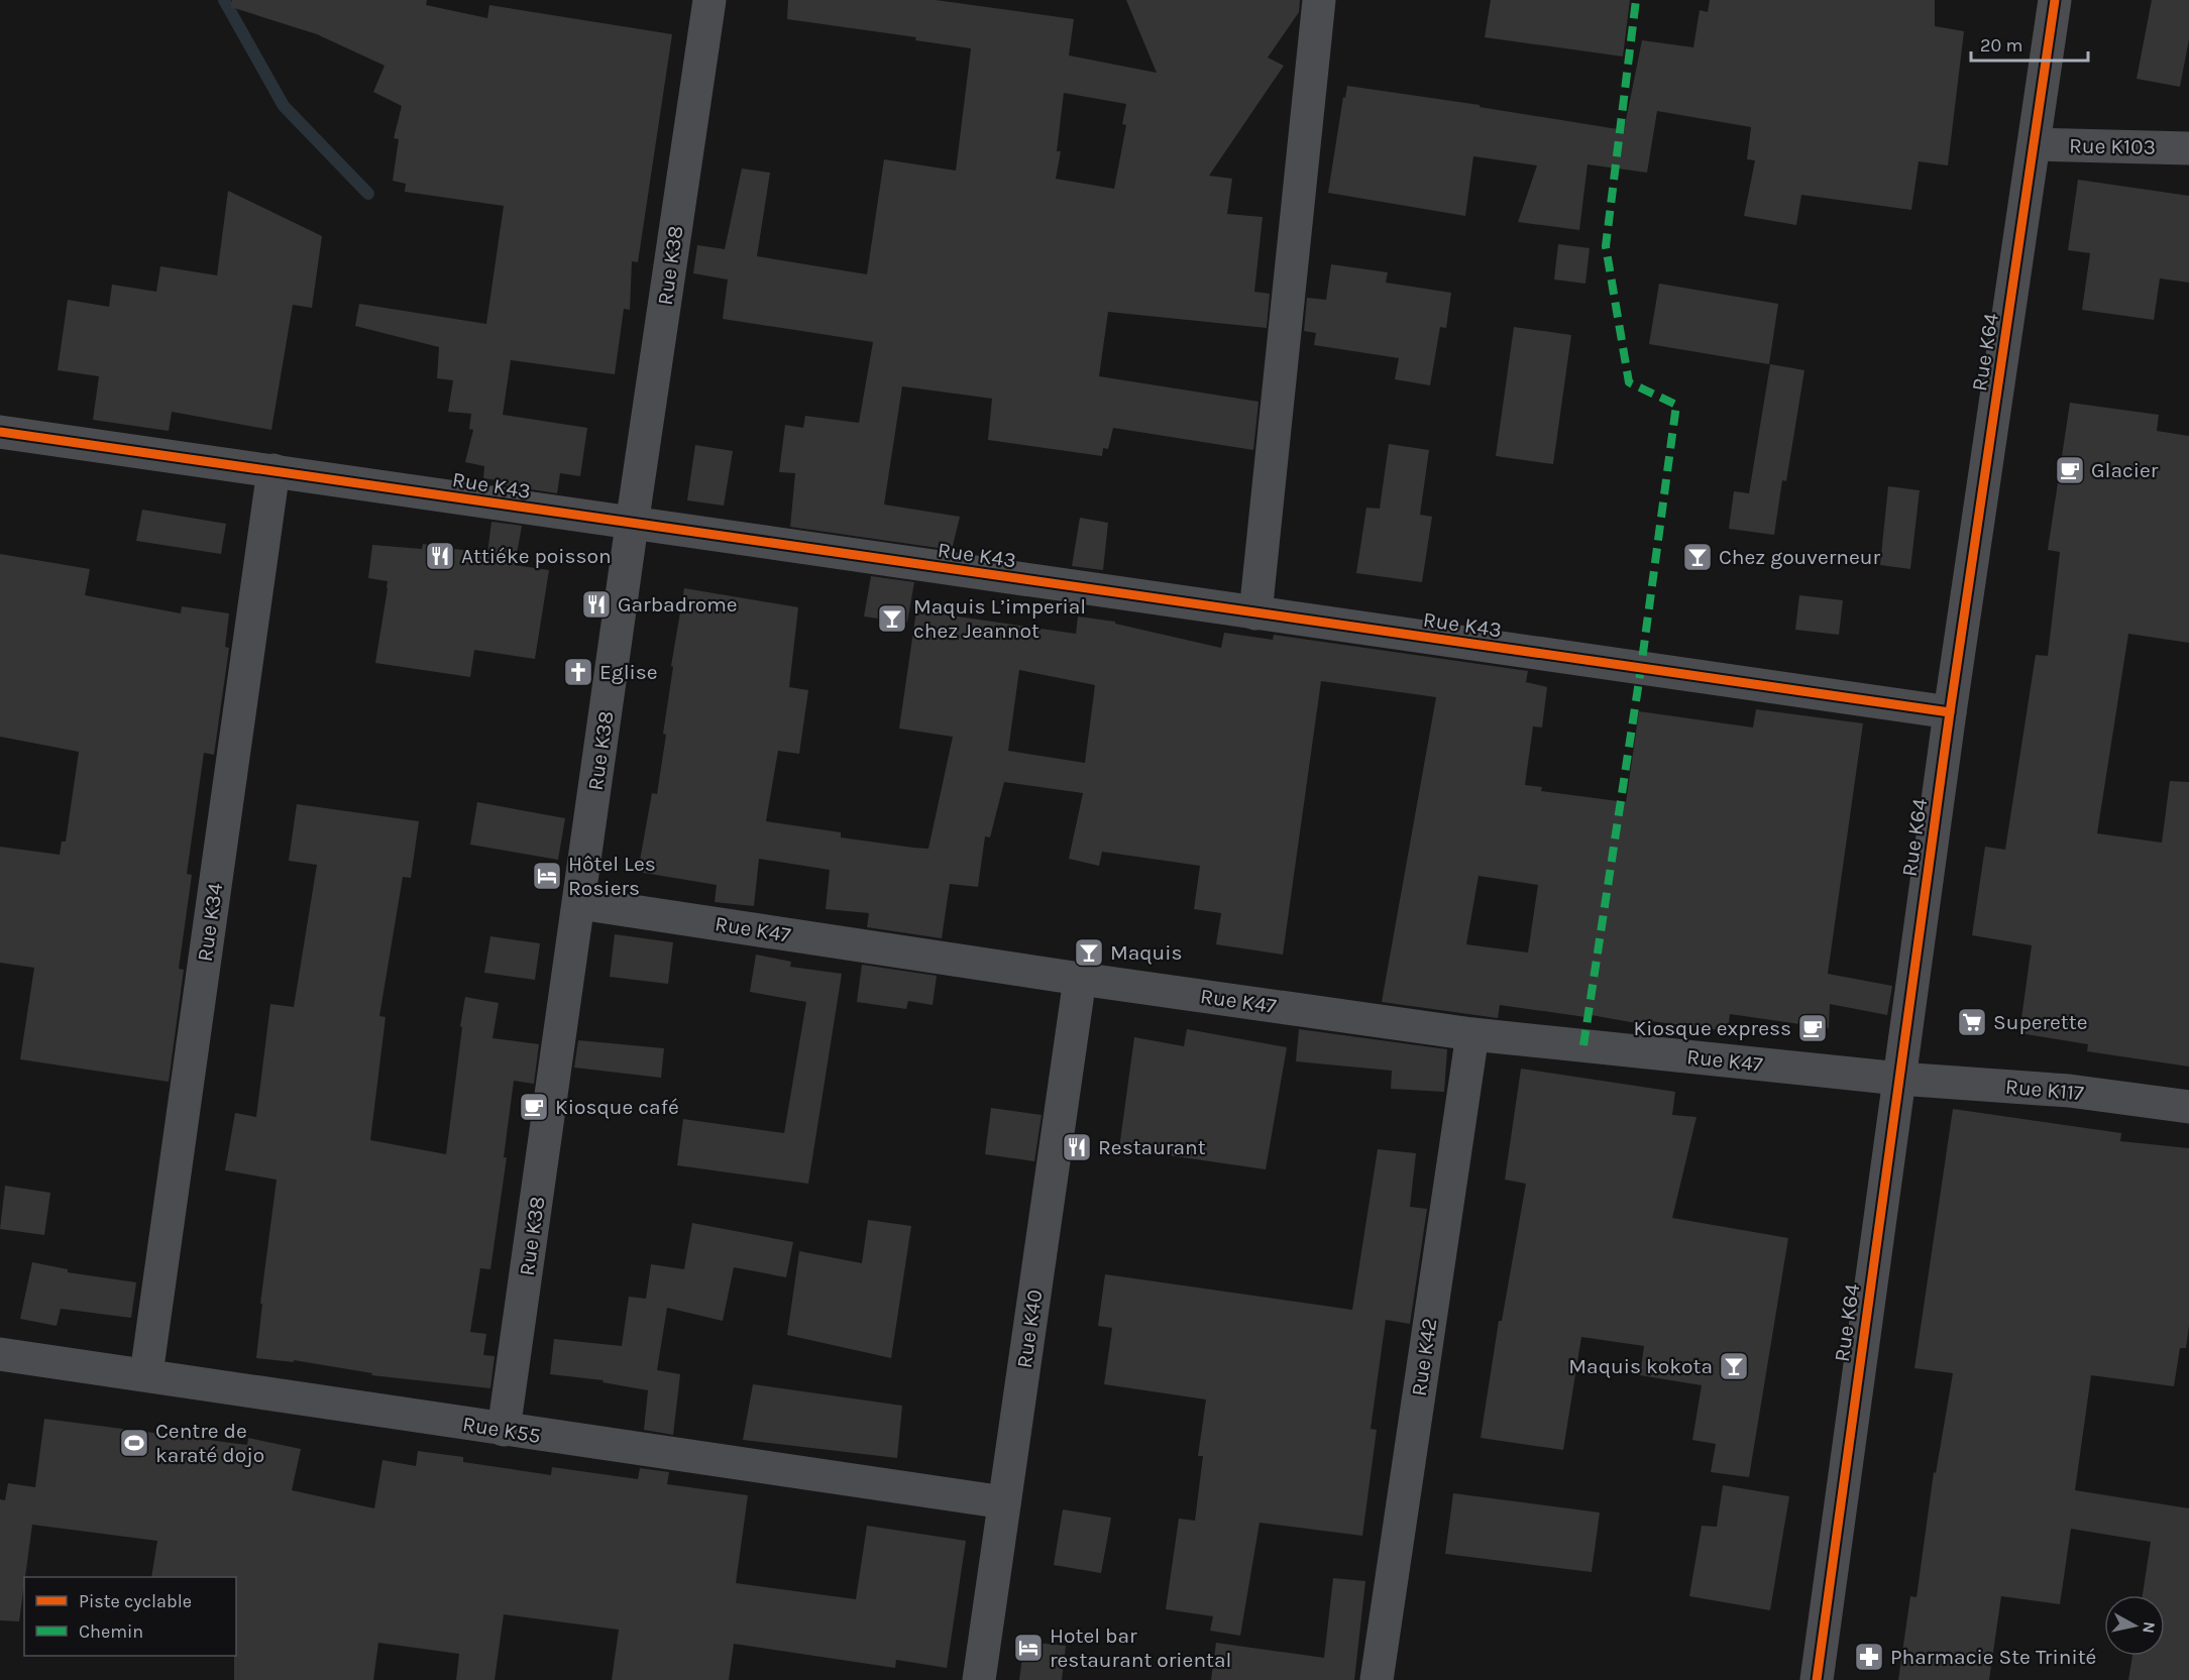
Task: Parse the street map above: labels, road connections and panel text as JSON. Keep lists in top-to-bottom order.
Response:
{
  "streets": {
    "street": [
      "Rue K103",
      "Rue K38",
      "Rue K64",
      "Rue K43",
      "Rue K34",
      "Rue K47",
      "Rue K117",
      "Rue K40",
      "Rue K42",
      "Rue K55"
    ]
  },
  "crossings": [
    ["Rue K103", "Rue K64"],
    ["Rue K38", "Rue K43"],
    ["Rue K38", "Rue K47"],
    ["Rue K38", "Rue K55"],
    ["Rue K64", "Rue K43"],
    ["Rue K64", "Rue K47"],
    ["Rue K64", "Rue K117"],
    ["Rue K43", "Rue K34"],
    ["Rue K34", "Rue K55"],
    ["Rue K47", "Rue K117"],
    ["Rue K47", "Rue K40"],
    ["Rue K47", "Rue K42"],
    ["Rue K40", "Rue K55"]
  ],
  "places": {
    "cafe": ["Glacier", "Kiosque express", "Kiosque café"],
    "restaurant": ["Attiéke poisson", "Garbadrome", "Restaurant"],
    "bar": [
      "Chez gouverneur",
      "Maquis L’imperial chez Jeannot",
      "Maquis",
      "Maquis kokota"
    ],
    "church": ["Eglise"],
    "hotel": ["Hôtel Les Rosiers", "Hotel bar restaurant oriental"],
    "supermarket": ["Superette"],
    "sports": ["Centre de karaté dojo"],
    "pharmacy": ["Pharmacie Ste Trinité"]
  },
  "legend": ["Piste cyclable", "Chemin"],
  "scale_bar": "20 m",
  "north": "right"
}
